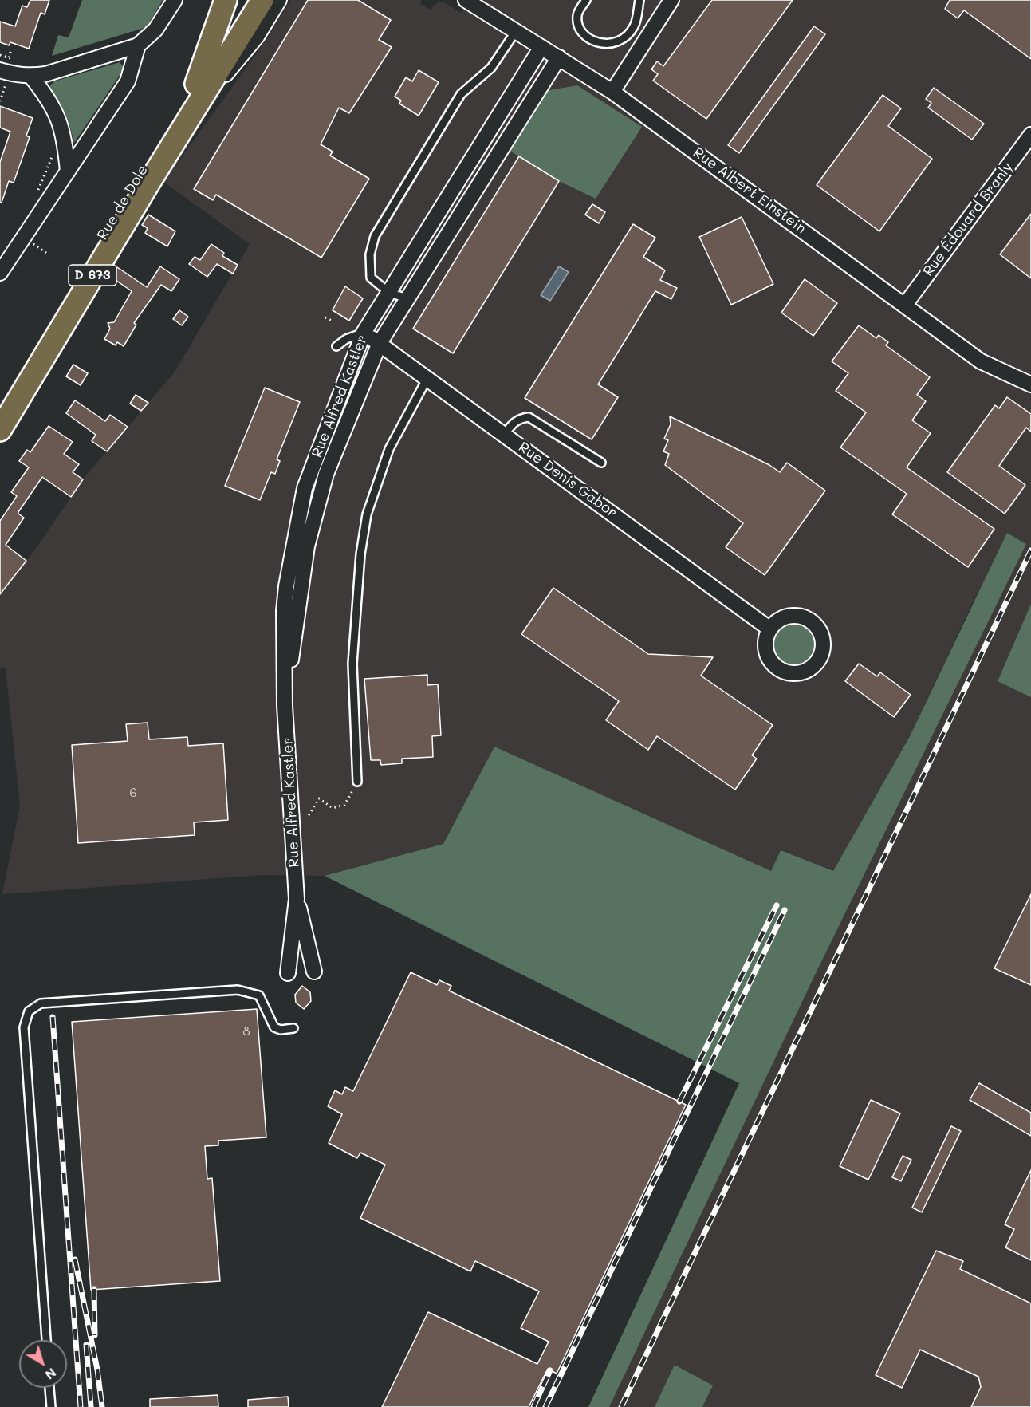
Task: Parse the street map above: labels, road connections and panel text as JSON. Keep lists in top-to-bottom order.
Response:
{
  "streets": {
    "main road": ["Rue de Dole", "D 673"],
    "street": [
      "Rue Albert Einstein",
      "Rue Édouard Branly",
      "Rue Alfred Kastler",
      "Rue Denis Gabor"
    ]
  },
  "crossings": [
    ["Rue Albert Einstein", "Rue Édouard Branly"],
    ["Rue Albert Einstein", "Rue Alfred Kastler"],
    ["Rue Alfred Kastler", "Rue Denis Gabor"]
  ],
  "house_numbers": ["6", "8"],
  "north": "bottom right"
}
